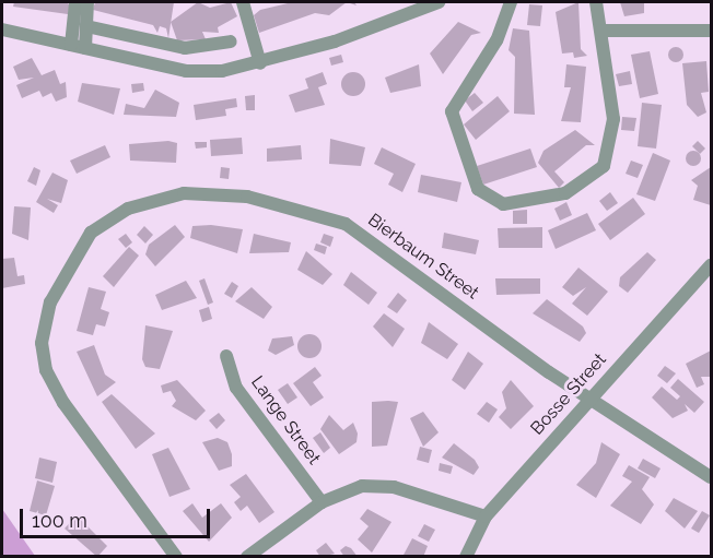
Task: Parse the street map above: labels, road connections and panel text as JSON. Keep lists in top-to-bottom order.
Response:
{
  "streets": {
    "street": ["Bierbaum Street", "Bosse Street", "Lange Street"]
  },
  "crossings": [
    ["Bierbaum Street", "Bosse Street"]
  ],
  "scale_bar": "100 m"
}
